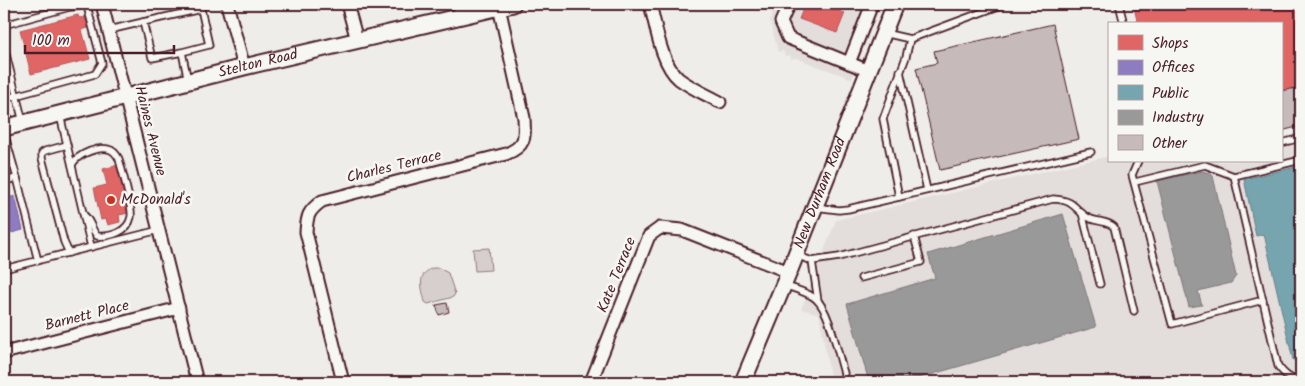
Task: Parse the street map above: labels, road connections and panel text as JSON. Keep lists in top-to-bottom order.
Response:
{
  "streets": {
    "main road": ["Stelton Road", "New Durham Road"],
    "street": [
      "Haines Avenue",
      "Charles Terrace",
      "Kate Terrace",
      "Barnett Place"
    ]
  },
  "crossings": [
    ["Stelton Road", "Haines Avenue"],
    ["Stelton Road", "Charles Terrace"],
    ["Haines Avenue", "Barnett Place"],
    ["New Durham Road", "Kate Terrace"]
  ],
  "places": ["McDonald's"],
  "legend": [
    "Shops",
    "Offices",
    "Public",
    "Industry",
    "Other"
  ],
  "scale_bar": "100 m"
}
